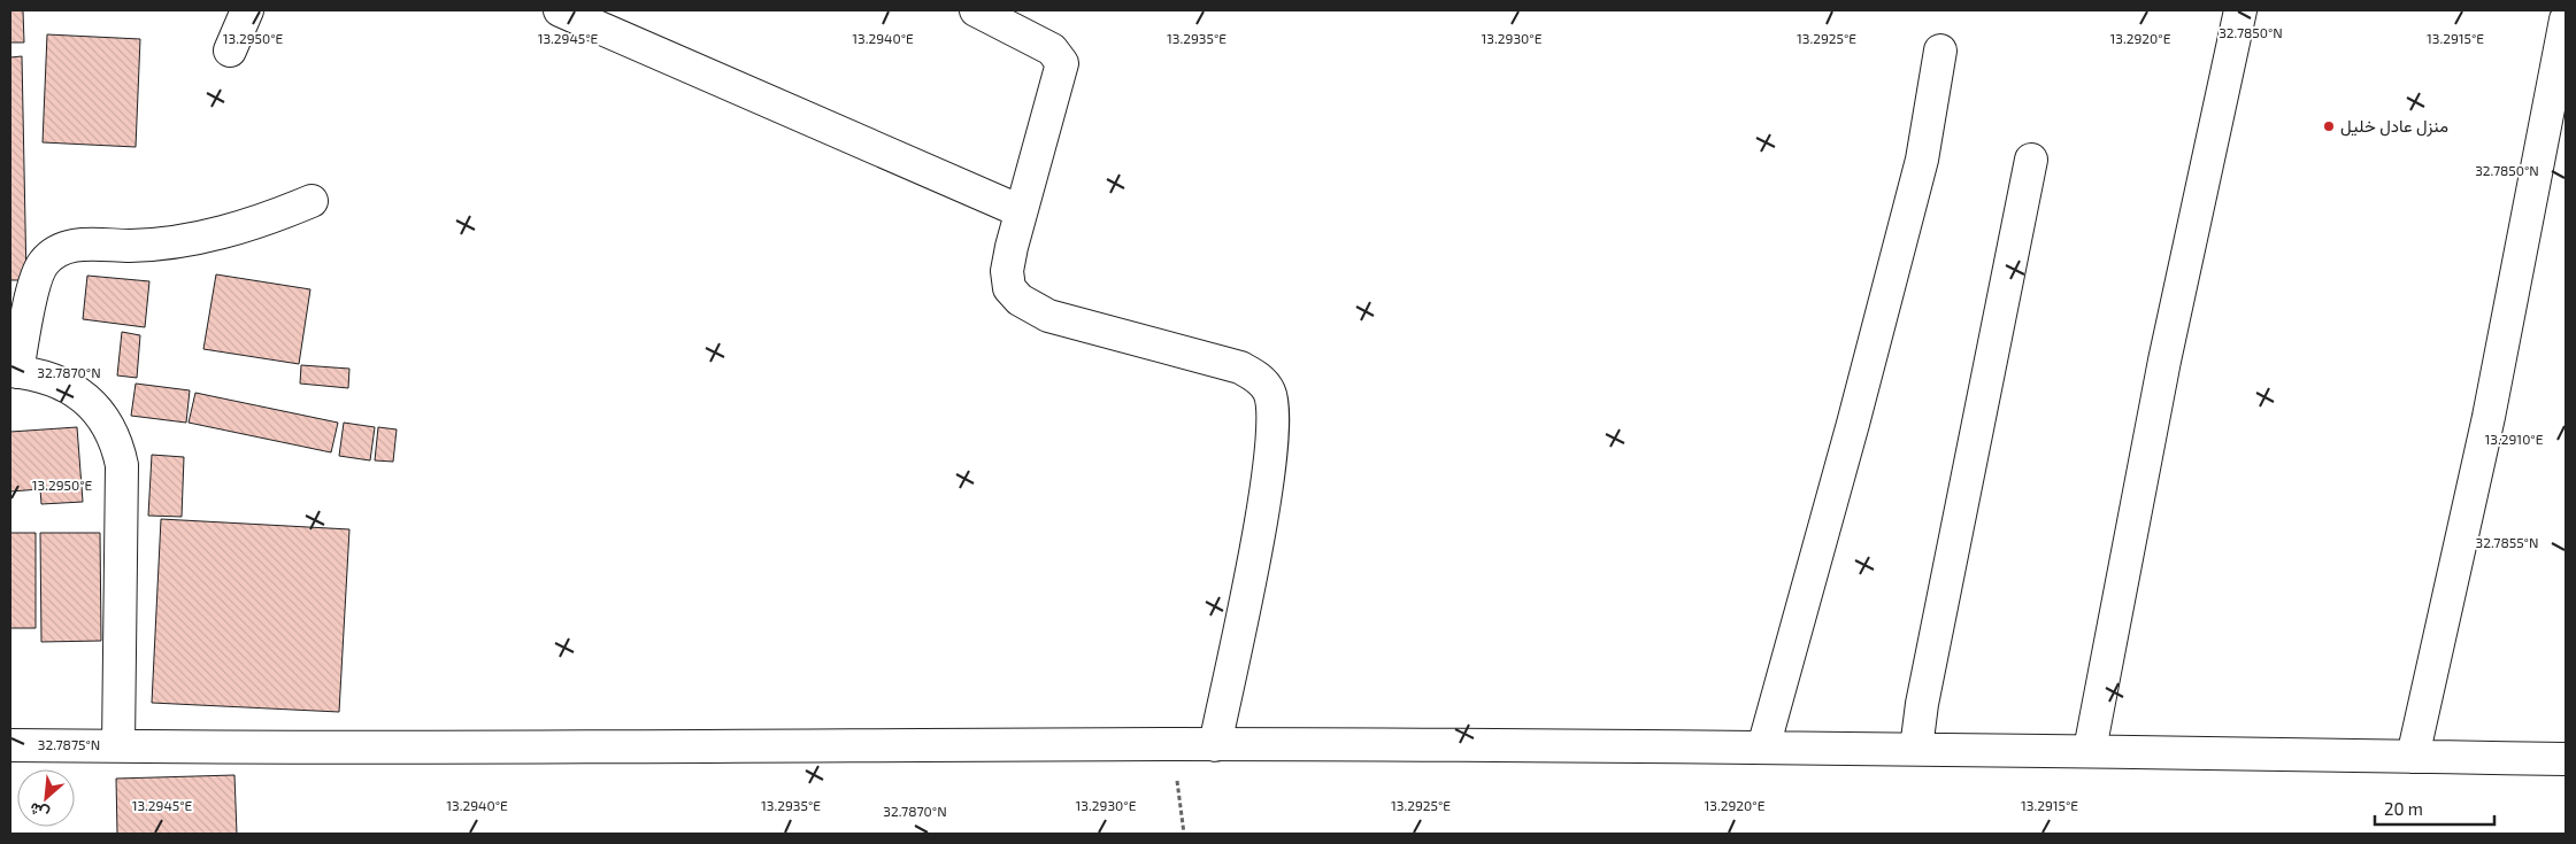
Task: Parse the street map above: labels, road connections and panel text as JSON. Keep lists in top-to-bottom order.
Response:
{
  "places": ["منزل عادل خليل"],
  "scale_bar": "20 m",
  "north": "bottom left",
  "coordinates": [
    "32.7850°N",
    "13.2950°E",
    "13.2945°E",
    "13.2940°E",
    "13.2935°E",
    "13.2930°E",
    "13.2925°E",
    "13.2920°E",
    "13.2915°E",
    "32.7870°N",
    "13.2910°E",
    "32.7855°N",
    "32.7875°N"
  ]
}
